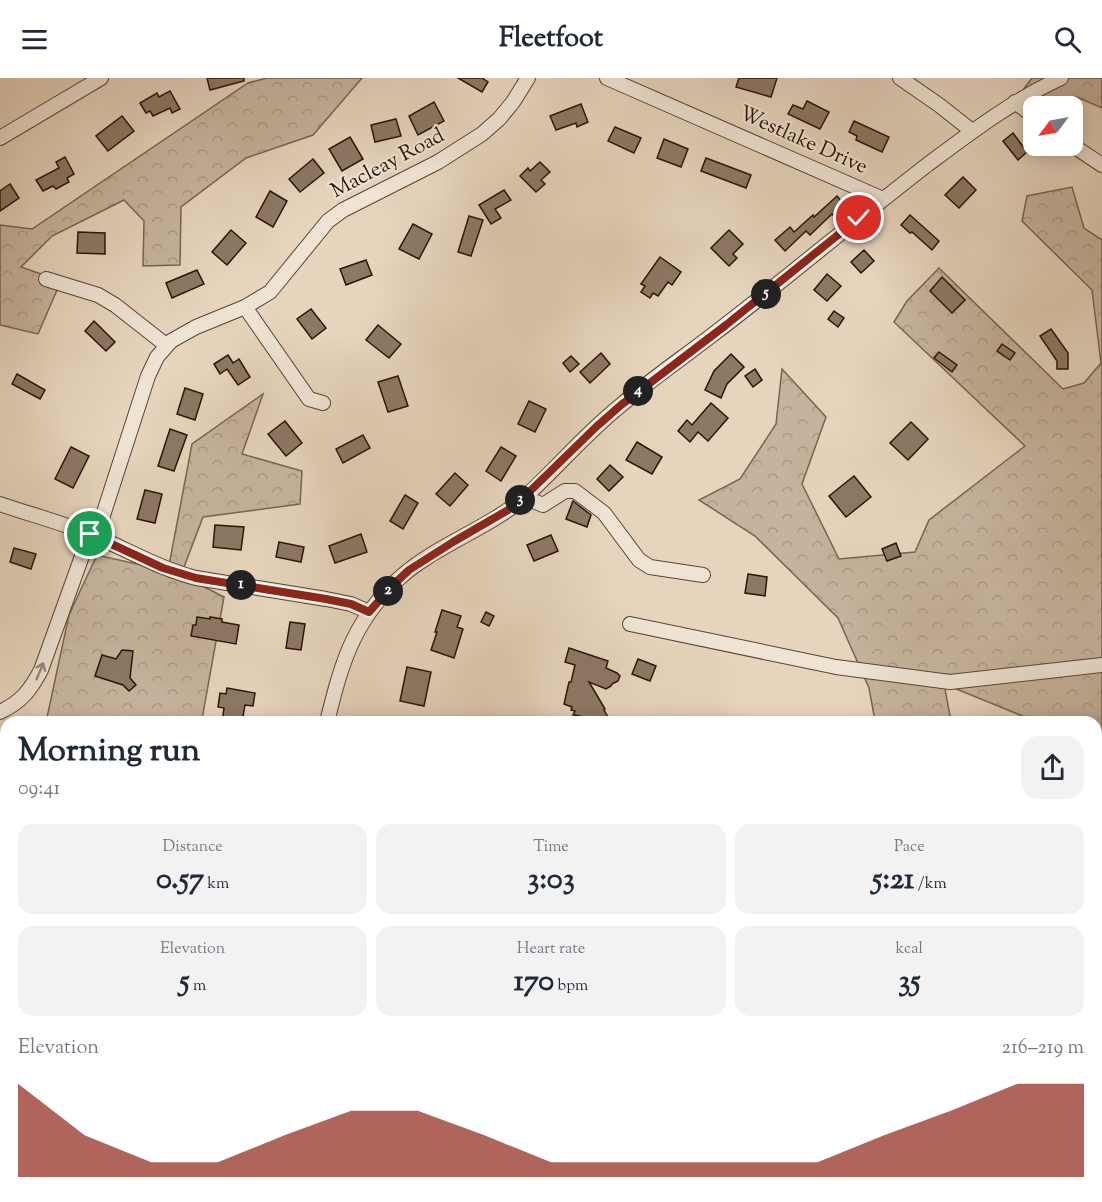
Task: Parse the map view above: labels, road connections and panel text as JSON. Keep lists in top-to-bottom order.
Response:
{
  "streets": {
    "street": ["Westlake Drive", "Macleay Road"]
  },
  "north": "bottom left",
  "page": {
    "header": "Fleetfoot",
    "pins": [
      "5",
      "4",
      "3",
      "1",
      "2"
    ],
    "heading": ["Morning run", "09:41"],
    "stats": [
      ["Distance", "0.57 km"],
      ["Time", "3:03"],
      ["Pace", "5:21 /km"],
      ["Elevation", "5 m"],
      ["Heart rate", "170 bpm"],
      ["kcal", "35"]
    ],
    "chart": ["Elevation", "216–219 m"]
  }
}
